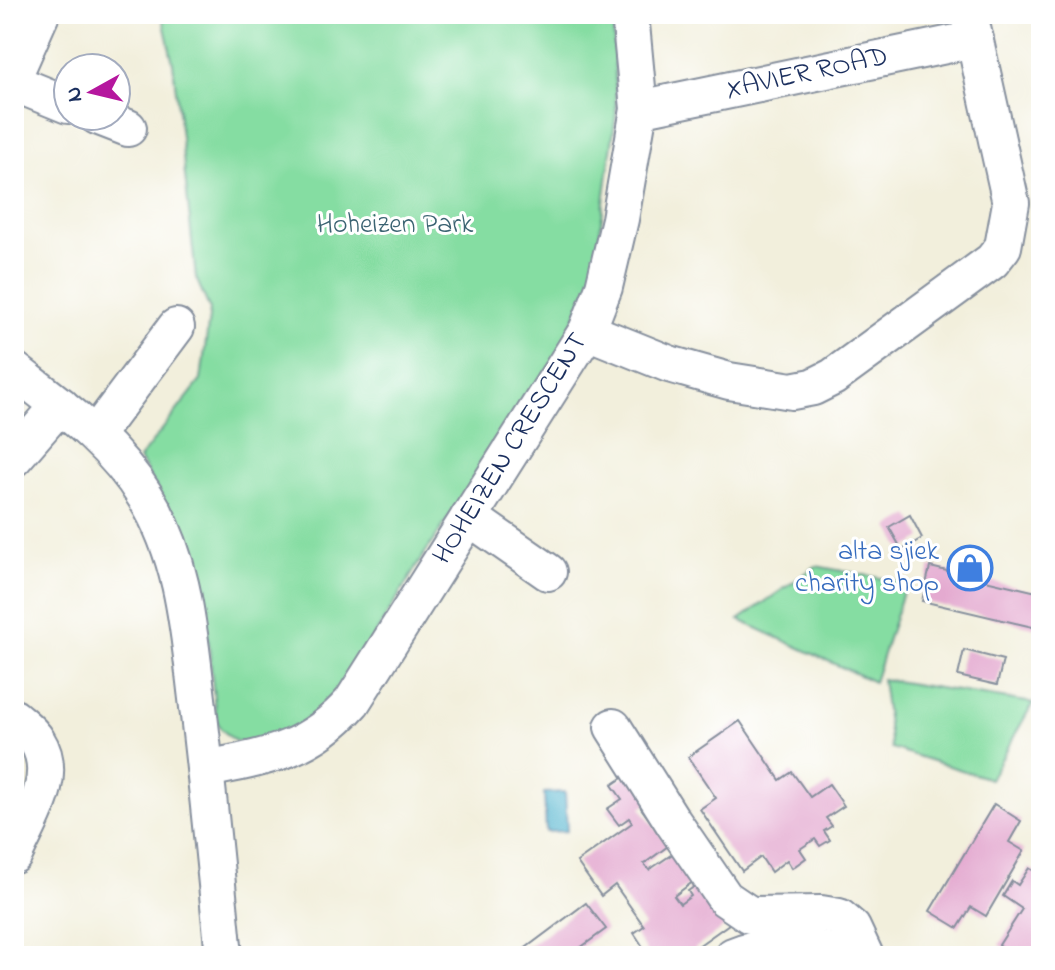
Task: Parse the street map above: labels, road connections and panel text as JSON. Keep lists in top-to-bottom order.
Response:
{
  "streets": {
    "street": ["XAVIER ROAD", "HOHEIZEN CRESCENT"]
  },
  "crossings": [
    ["XAVIER ROAD", "HOHEIZEN CRESCENT"]
  ],
  "parks": ["Hoheizen Park"],
  "places": {
    "shop": ["alta sjiek charity shop"]
  },
  "north": "left"
}
